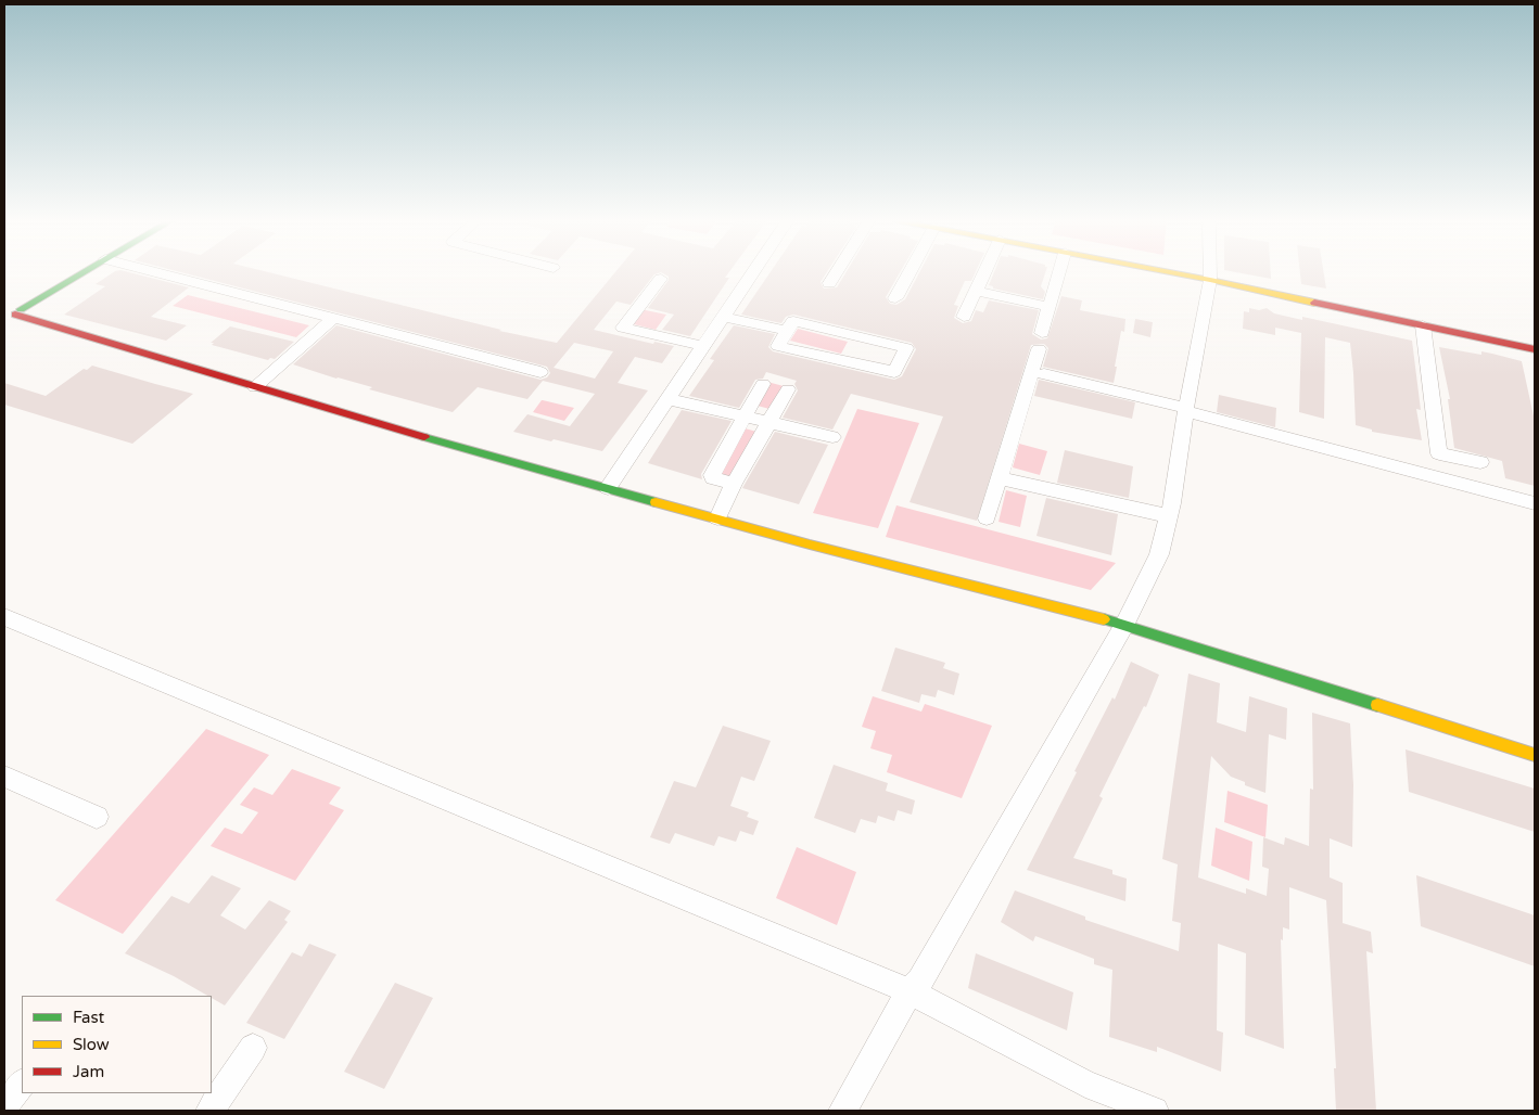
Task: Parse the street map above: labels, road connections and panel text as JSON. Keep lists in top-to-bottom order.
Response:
{
  "legend": ["Fast", "Slow", "Jam"]
}
